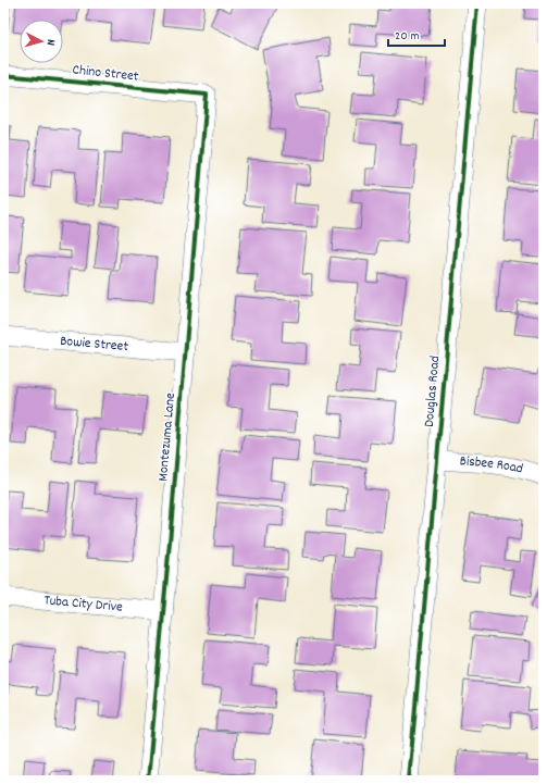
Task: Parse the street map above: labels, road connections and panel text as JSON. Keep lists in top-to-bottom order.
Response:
{
  "streets": {
    "street": [
      "Chino Street",
      "Bowie Street",
      "Douglas Road",
      "Montezuma Lane",
      "Bisbee Road",
      "Tuba City Drive"
    ]
  },
  "crossings": [
    ["Chino Street", "Montezuma Lane"],
    ["Bowie Street", "Montezuma Lane"],
    ["Douglas Road", "Bisbee Road"],
    ["Montezuma Lane", "Tuba City Drive"]
  ],
  "scale_bar": "20 m",
  "north": "right"
}
